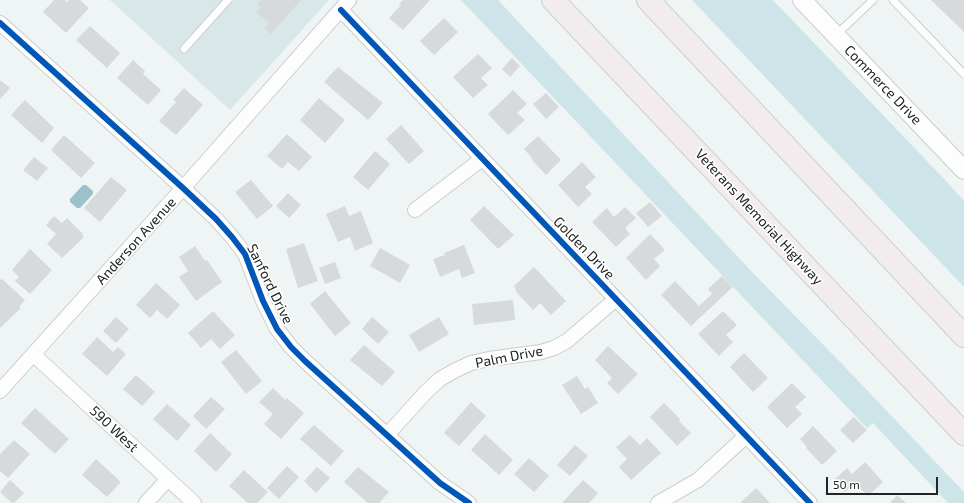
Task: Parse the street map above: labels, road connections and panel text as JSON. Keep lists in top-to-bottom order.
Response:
{
  "streets": {
    "highway": ["Veterans Memorial Highway"],
    "street": [
      "Commerce Drive",
      "Anderson Avenue",
      "Golden Drive",
      "Sanford Drive",
      "Palm Drive",
      "590 West"
    ]
  },
  "crossings": [
    ["Anderson Avenue", "Golden Drive"],
    ["Anderson Avenue", "Sanford Drive"],
    ["Anderson Avenue", "590 West"],
    ["Golden Drive", "Palm Drive"],
    ["Sanford Drive", "Palm Drive"]
  ],
  "scale_bar": "50 m"
}
